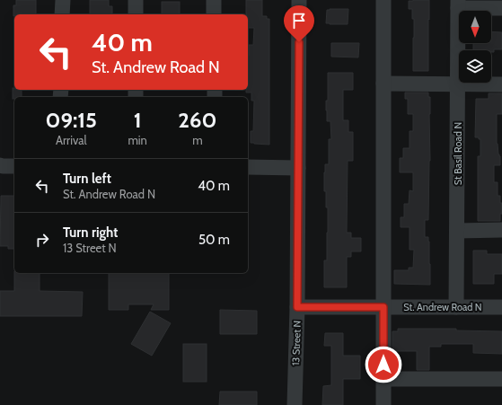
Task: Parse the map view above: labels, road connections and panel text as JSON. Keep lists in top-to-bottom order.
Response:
{
  "streets": {
    "street": ["St Basil Road N", "St. Andrew Road N", "13 Street N"]
  },
  "crossings": [
    ["St Basil Road N", "St. Andrew Road N"],
    ["St. Andrew Road N", "13 Street N"]
  ],
  "north": "bottom",
  "page": {
    "turn": ["40 m", "St. Andrew Road N"],
    "eta": [
      "09:15",
      "Arrival",
      "1",
      "min",
      "260",
      "m"
    ],
    "list": [
      {
        "name": "Turn left",
        "note": "St. Andrew Road N",
        "value": "40 m"
      },
      {
        "name": "Turn right",
        "note": "13 Street N",
        "value": "50 m"
      }
    ]
  }
}
